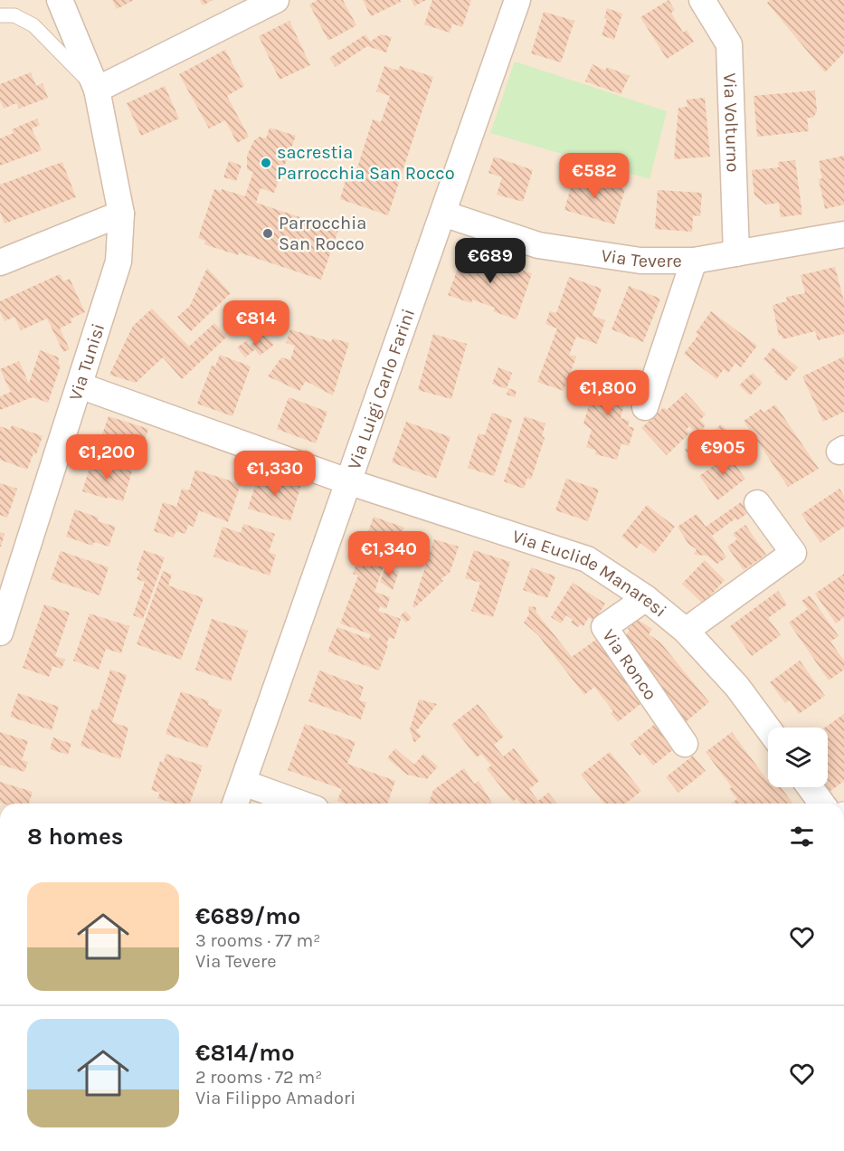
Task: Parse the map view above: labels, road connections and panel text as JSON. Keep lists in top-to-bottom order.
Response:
{
  "streets": {
    "street": [
      "Via Volturno",
      "Via Tevere",
      "Via Tunisi",
      "Via Luigi Carlo Farini",
      "Via Euclide Manaresi",
      "Via Ronco"
    ]
  },
  "crossings": [
    ["Via Volturno", "Via Tevere"],
    ["Via Tevere", "Via Luigi Carlo Farini"],
    ["Via Tunisi", "Via Euclide Manaresi"],
    ["Via Luigi Carlo Farini", "Via Euclide Manaresi"],
    ["Via Euclide Manaresi", "Via Ronco"]
  ],
  "places": ["sacrestia Parrocchia San Rocco", "Parrocchia San Rocco"],
  "page": {
    "price": [
      "€582",
      "€689",
      "€814",
      "€1,800",
      "€905",
      "€1,200",
      "€1,330",
      "€1,340"
    ],
    "heading": "8 homes",
    "list": [
      {
        "name": "€689/mo",
        "note": "3 rooms · 77 m² · Via Tevere"
      },
      {
        "name": "€814/mo",
        "note": "2 rooms · 72 m² · Via Filippo Amadori"
      }
    ]
  }
}
